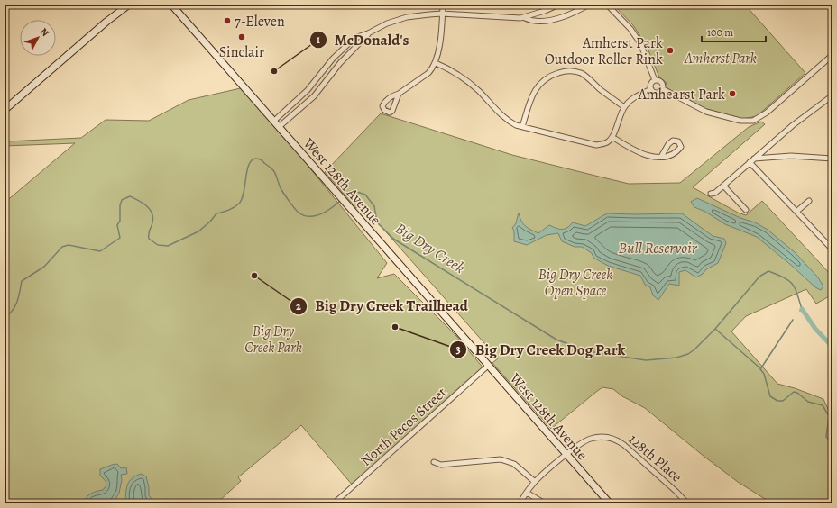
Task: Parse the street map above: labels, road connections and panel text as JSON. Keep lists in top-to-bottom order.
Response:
{
  "streets": {
    "main road": ["West 128th Avenue"],
    "street": ["North Pecos Street", "128th Place"]
  },
  "crossings": [
    ["West 128th Avenue", "North Pecos Street"],
    ["West 128th Avenue", "128th Place"]
  ],
  "water": ["Big Dry Creek", "Bull Reservoir"],
  "parks": ["Amherst Park", "Big Dry Creek Open Space", "Big Dry Creek Park"],
  "places": [
    "7-Eleven",
    "Sinclair",
    "Amherst Park Outdoor Roller Rink",
    "McDonald's",
    "Amhearst Park",
    "Big Dry Creek Trailhead",
    "Big Dry Creek Dog Park"
  ],
  "scale_bar": "100 m",
  "north": "top right"
}
